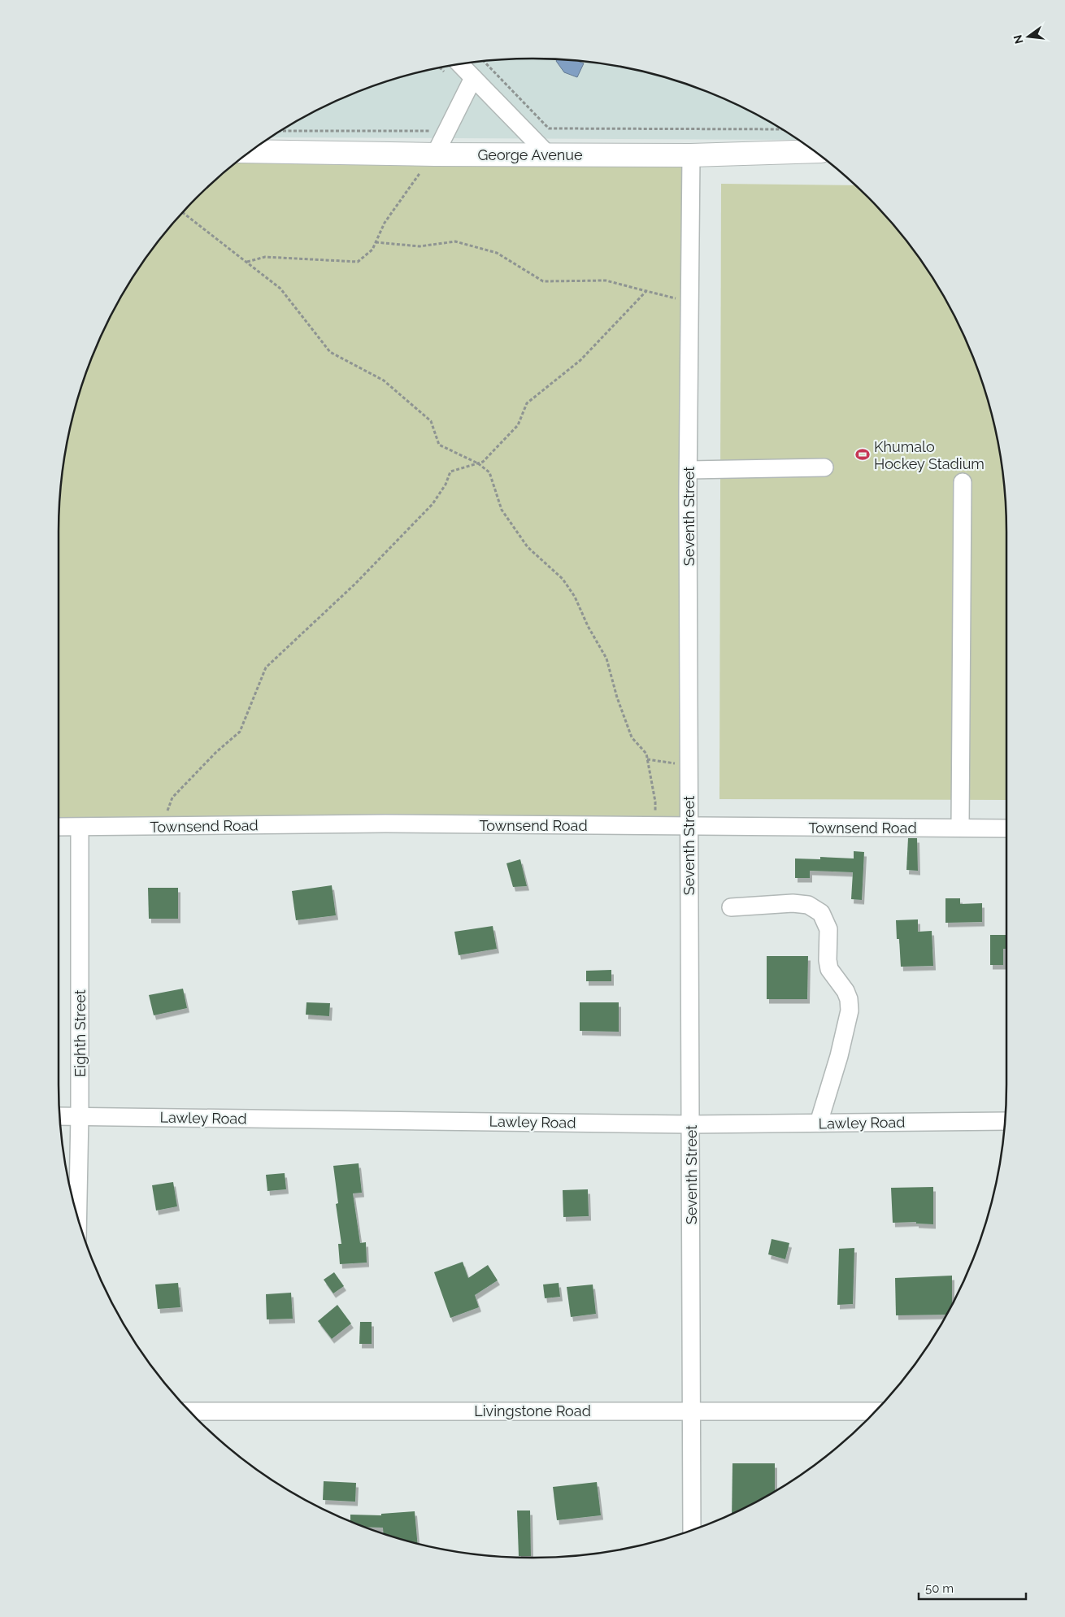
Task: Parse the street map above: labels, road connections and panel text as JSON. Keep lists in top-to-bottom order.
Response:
{
  "streets": {
    "main road": ["George Avenue"],
    "street": [
      "Seventh Street",
      "Townsend Road",
      "Eighth Street",
      "Lawley Road",
      "Livingstone Road"
    ]
  },
  "crossings": [
    ["George Avenue", "Seventh Street"],
    ["Seventh Street", "Townsend Road"],
    ["Seventh Street", "Lawley Road"],
    ["Seventh Street", "Livingstone Road"],
    ["Townsend Road", "Eighth Street"],
    ["Eighth Street", "Lawley Road"]
  ],
  "places": {
    "sports": ["Khumalo Hockey Stadium"]
  },
  "scale_bar": "50 m",
  "north": "left"
}
